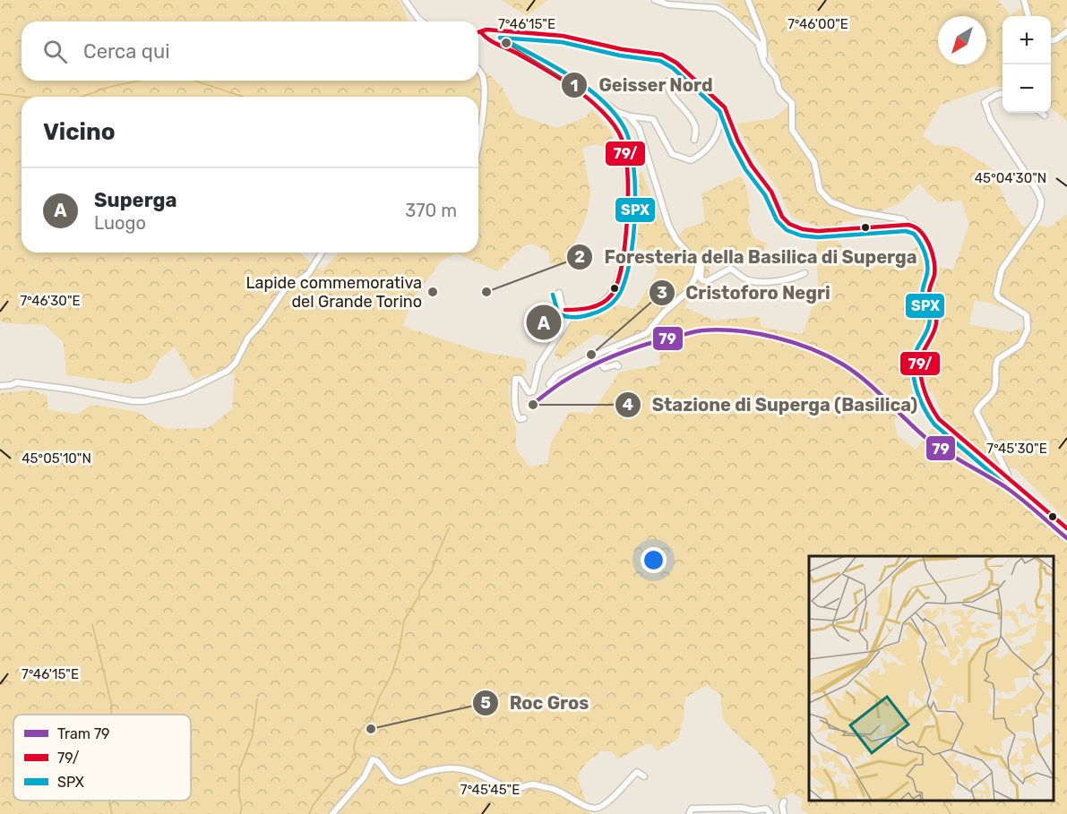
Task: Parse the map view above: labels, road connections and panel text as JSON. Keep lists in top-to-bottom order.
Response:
{
  "places": [
    "Geisser Nord",
    "Lapide commemorativa del Grande Torino",
    "Foresteria della Basilica di Superga",
    "Cristoforo Negri",
    "Stazione di Superga (Basilica)",
    "Roc Gros"
  ],
  "lines": ["transit line 79/", "transit line SPX", "tram line 79"],
  "legend": ["Tram 79", "79/", "SPX"],
  "north": "bottom left",
  "page": {
    "map_buttons": ["+", "−"],
    "search": "Cerca qui",
    "heading": "Vicino",
    "list": [
      {
        "mark": "A",
        "name": "Superga",
        "note": "Luogo",
        "value": "370 m"
      }
    ],
    "pins": "A"
  },
  "coordinates": [
    "7°46'15\"E",
    "7°46'00\"E",
    "45°04'30\"N",
    "7°46'30\"E",
    "7°45'30\"E",
    "45°05'10\"N",
    "7°45'45\"E"
  ]
}
